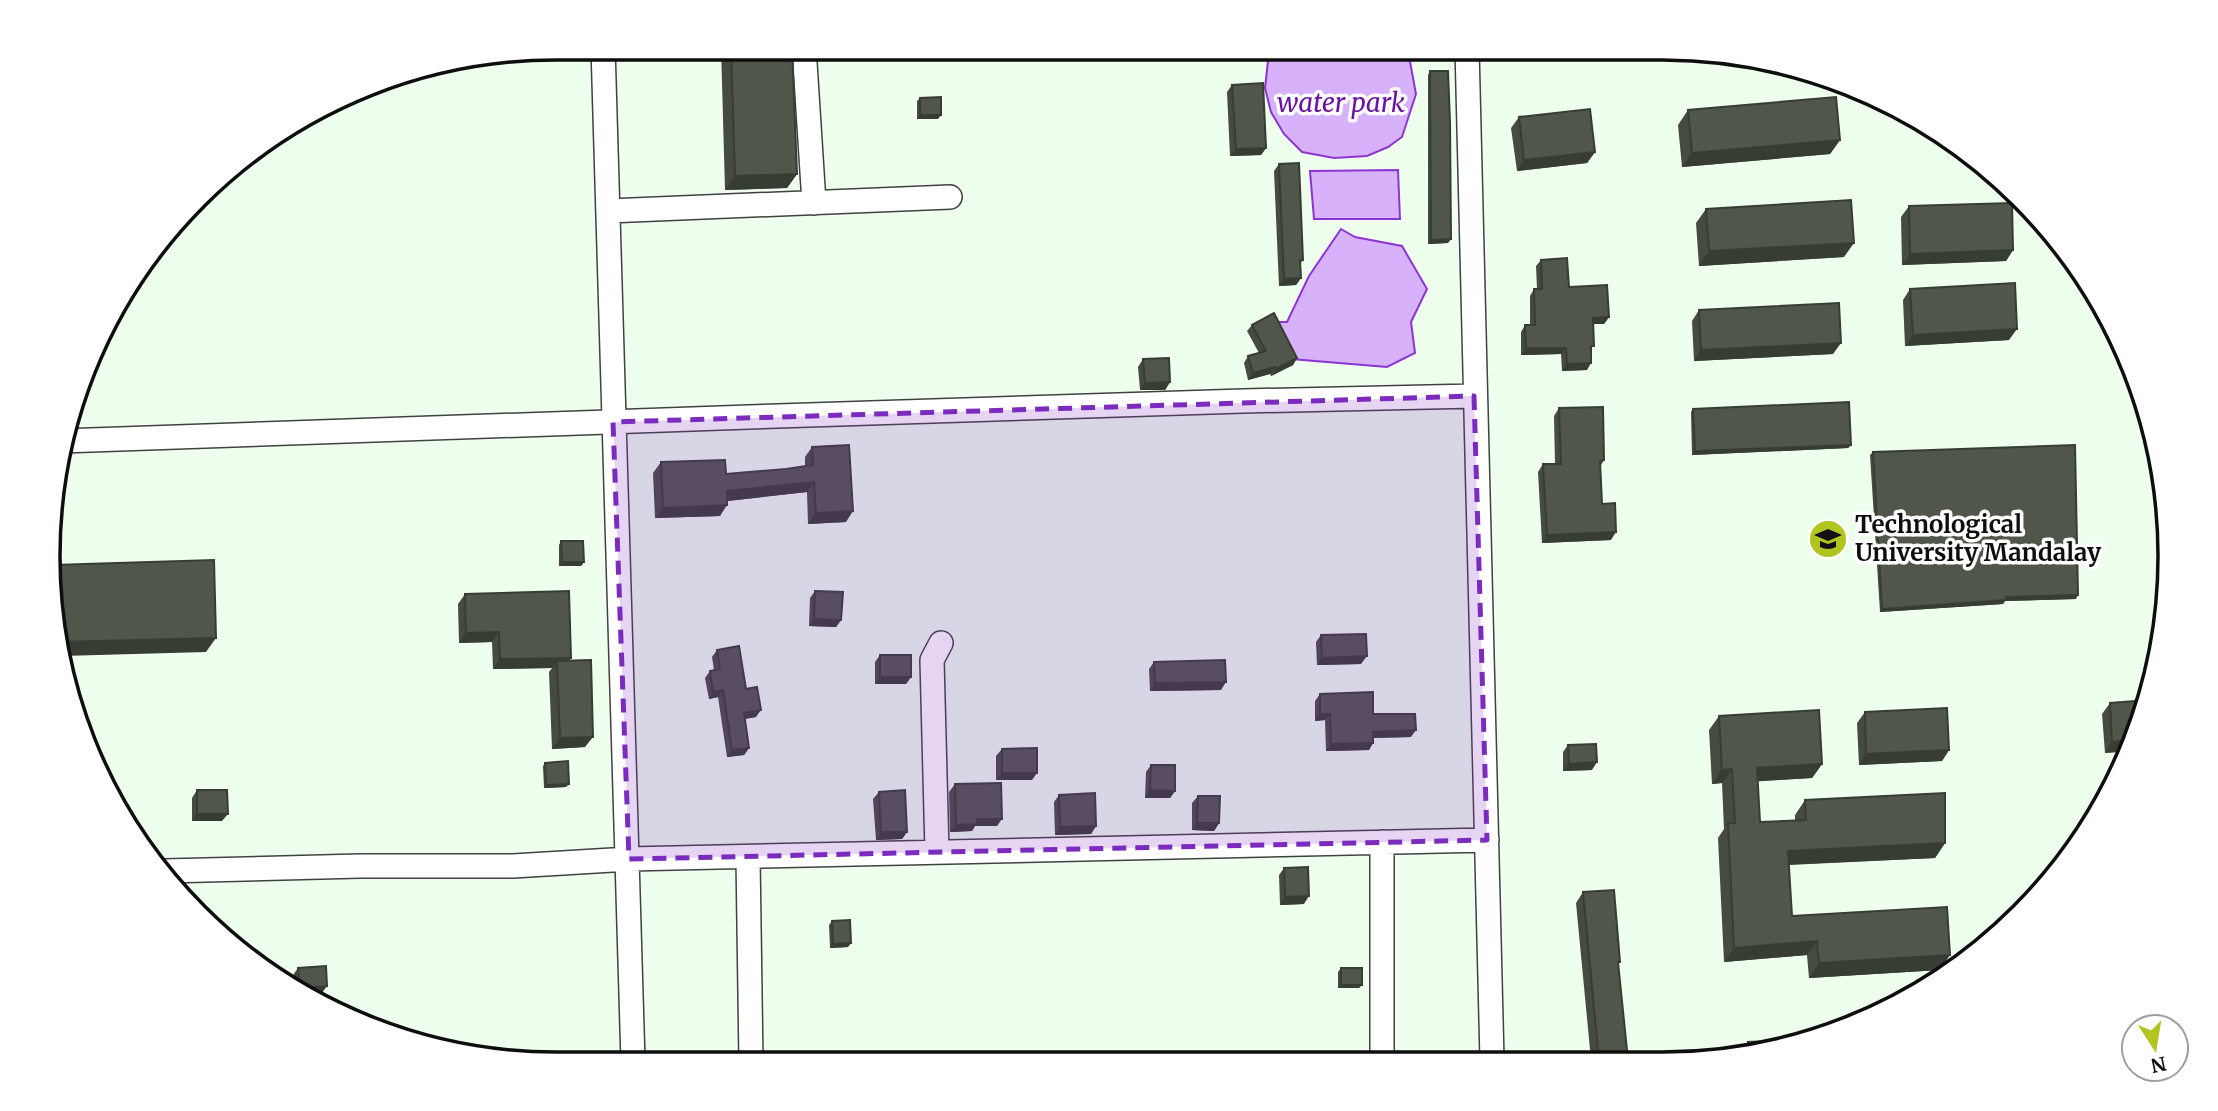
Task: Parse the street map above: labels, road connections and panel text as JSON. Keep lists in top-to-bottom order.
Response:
{
  "water": ["water park"],
  "places": {
    "school or university": ["Technological University Mandalay"]
  },
  "north": "bottom"
}
